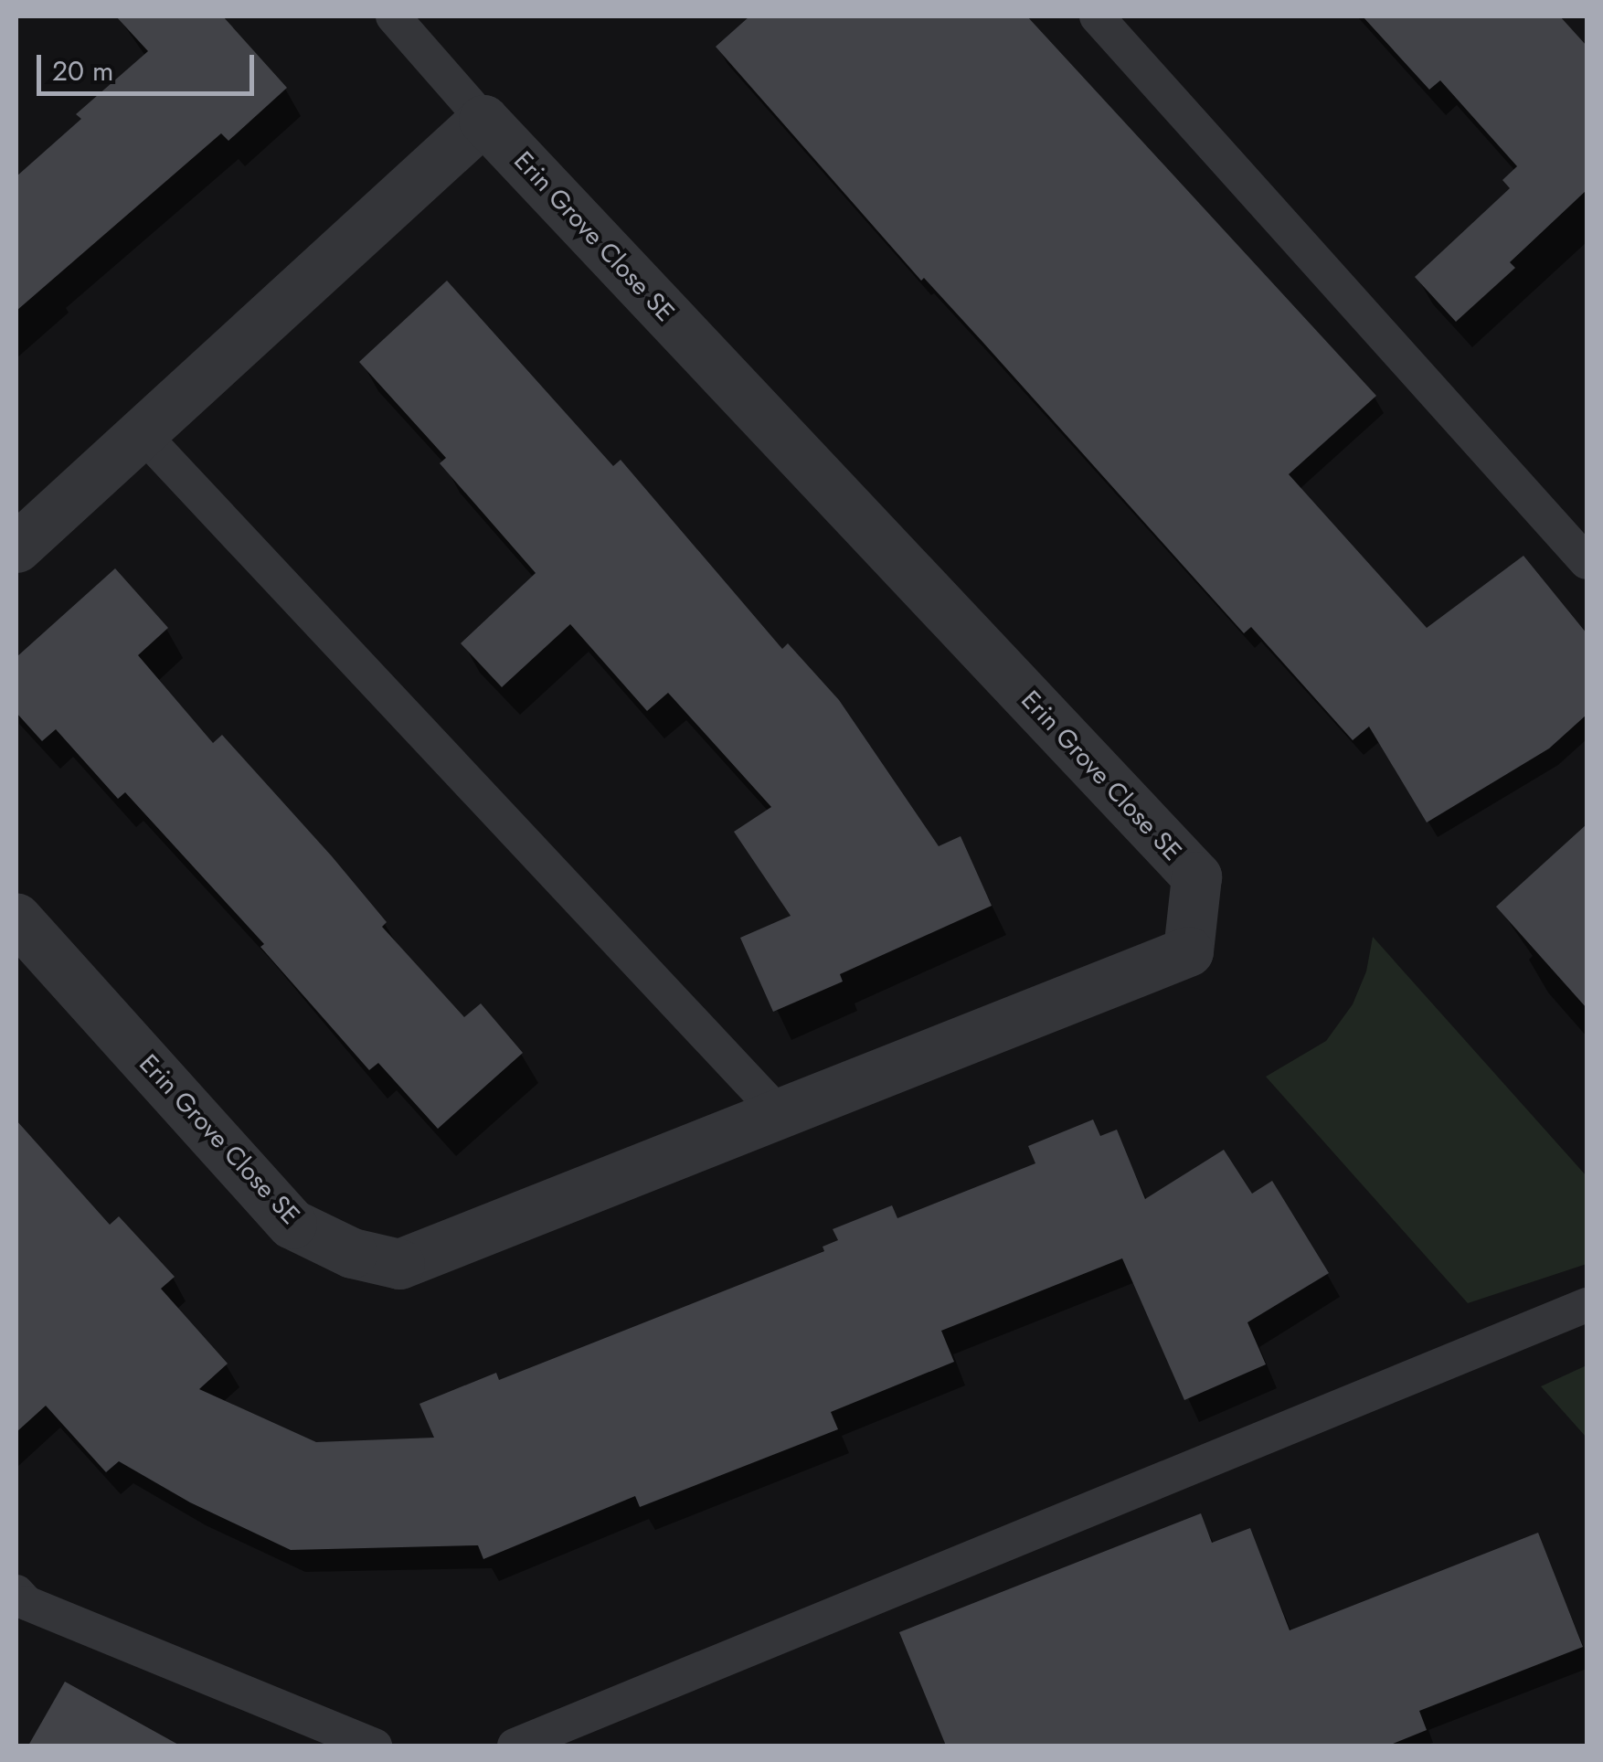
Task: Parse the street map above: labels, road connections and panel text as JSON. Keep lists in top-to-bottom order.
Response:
{
  "streets": {
    "street": ["Erin Grove Close SE"]
  },
  "scale_bar": "20 m"
}
